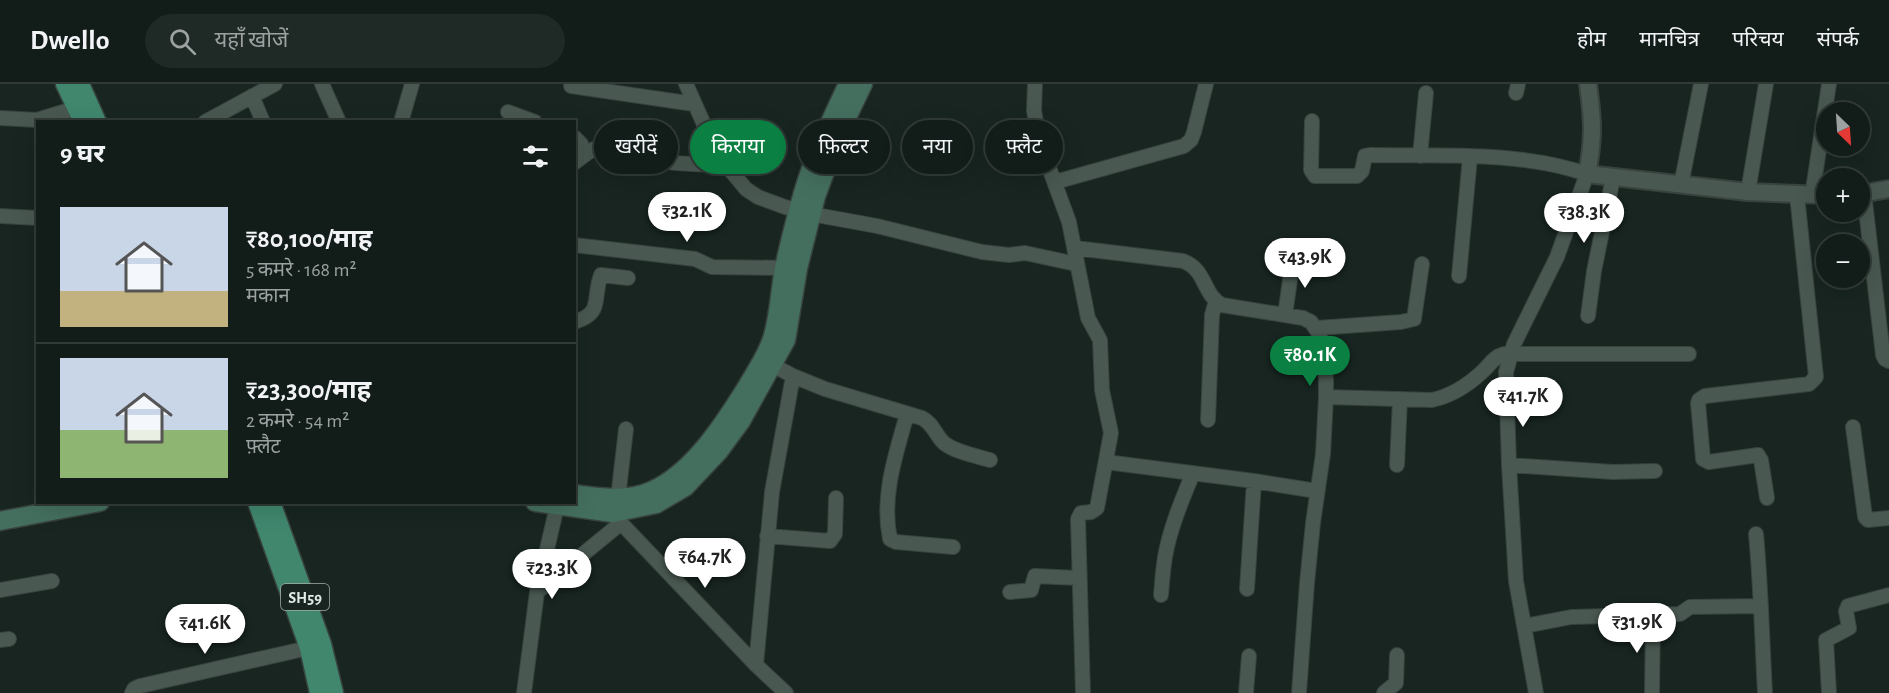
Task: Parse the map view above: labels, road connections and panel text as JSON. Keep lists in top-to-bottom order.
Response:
{
  "streets": {
    "main road": ["SH59"]
  },
  "north": "bottom right",
  "page": {
    "header": "Dwello",
    "search": "यहाँ खोजें",
    "nav": [
      "होम",
      "मानचित्र",
      "परिचय",
      "संपर्क"
    ],
    "map_buttons": ["+", "−"],
    "chip": [
      "खरीदें",
      "किराया",
      "फ़िल्टर",
      "नया",
      "फ़्लैट"
    ],
    "heading": "9 घर",
    "price": [
      "₹32.1K",
      "₹38.3K",
      "₹43.9K",
      "₹80.1K",
      "₹41.7K",
      "₹64.7K",
      "₹23.3K",
      "₹31.9K",
      "₹41.6K"
    ],
    "list": [
      {
        "name": "₹80,100/माह",
        "note": "5 कमरे · 168 m² · मकान"
      },
      {
        "name": "₹23,300/माह",
        "note": "2 कमरे · 54 m² · फ़्लैट"
      }
    ]
  }
}
